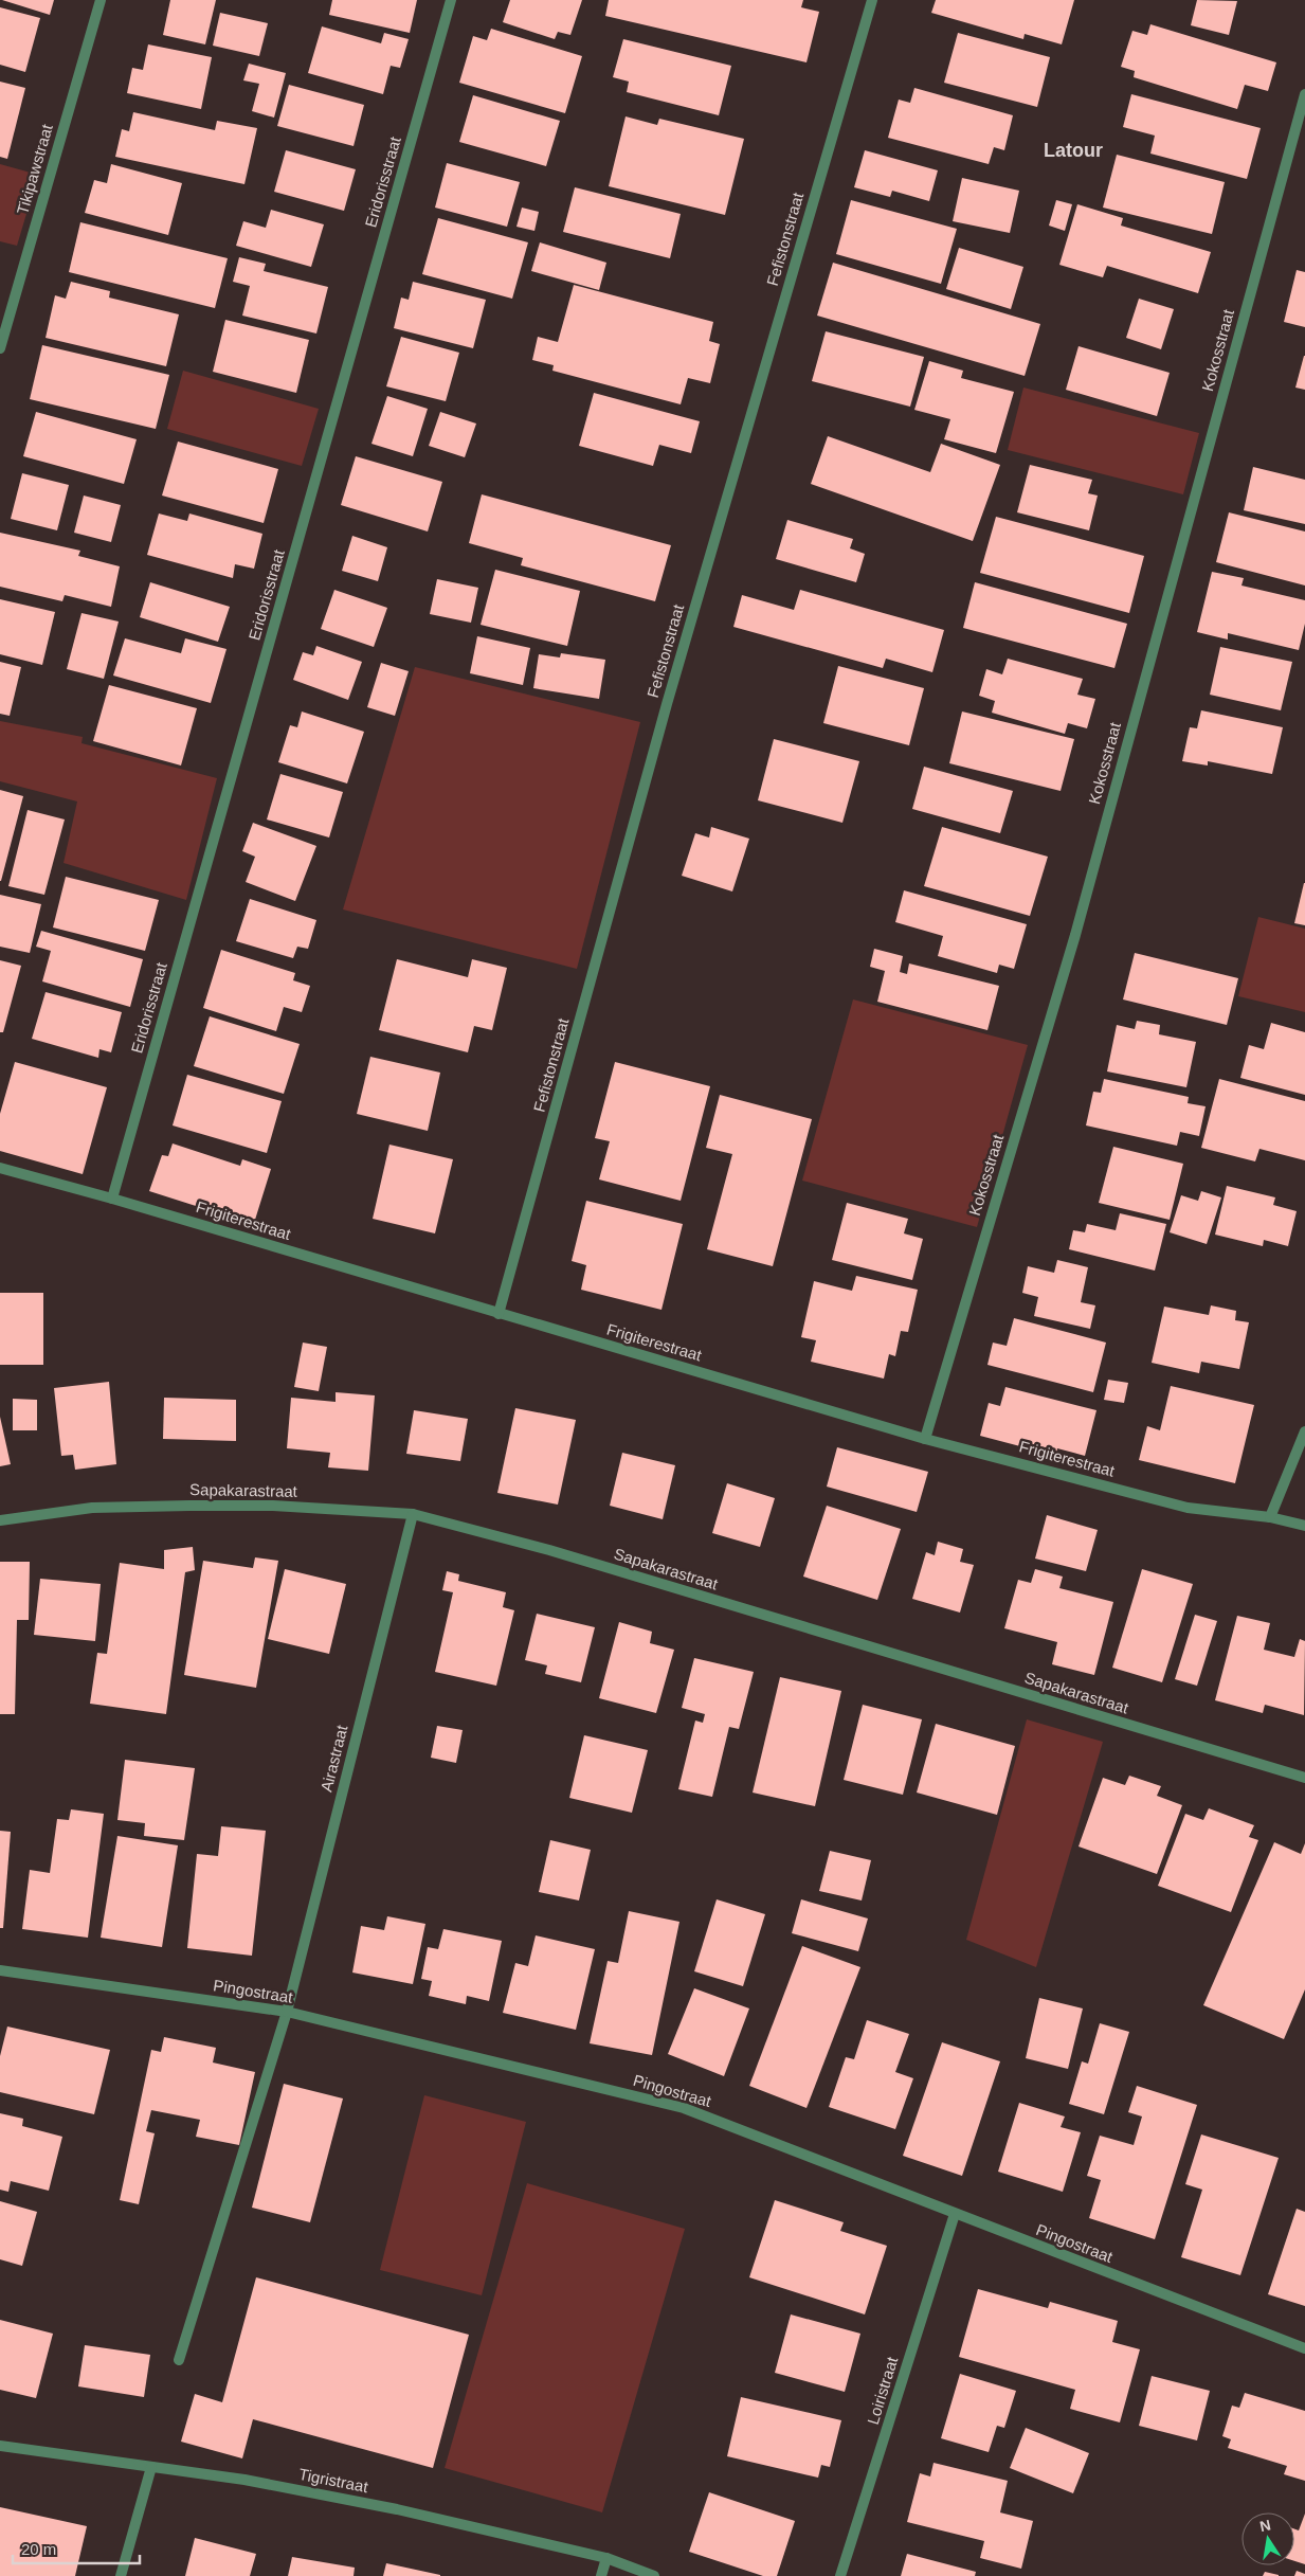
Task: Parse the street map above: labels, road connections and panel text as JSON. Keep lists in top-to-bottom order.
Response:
{
  "streets": {
    "street": [
      "Tikipawstraat",
      "Eridorisstraat",
      "Fefistonstraat",
      "Kokosstraat",
      "Frigiterestraat",
      "Sapakarastraat",
      "Airastraat",
      "Pingostraat",
      "Loiristraat",
      "Tigristraat"
    ]
  },
  "crossings": [
    ["Eridorisstraat", "Frigiterestraat"],
    ["Fefistonstraat", "Frigiterestraat"],
    ["Kokosstraat", "Frigiterestraat"],
    ["Sapakarastraat", "Airastraat"],
    ["Airastraat", "Pingostraat"],
    ["Pingostraat", "Loiristraat"]
  ],
  "districts": ["Latour"],
  "scale_bar": "20 m",
  "north": "top"
}
